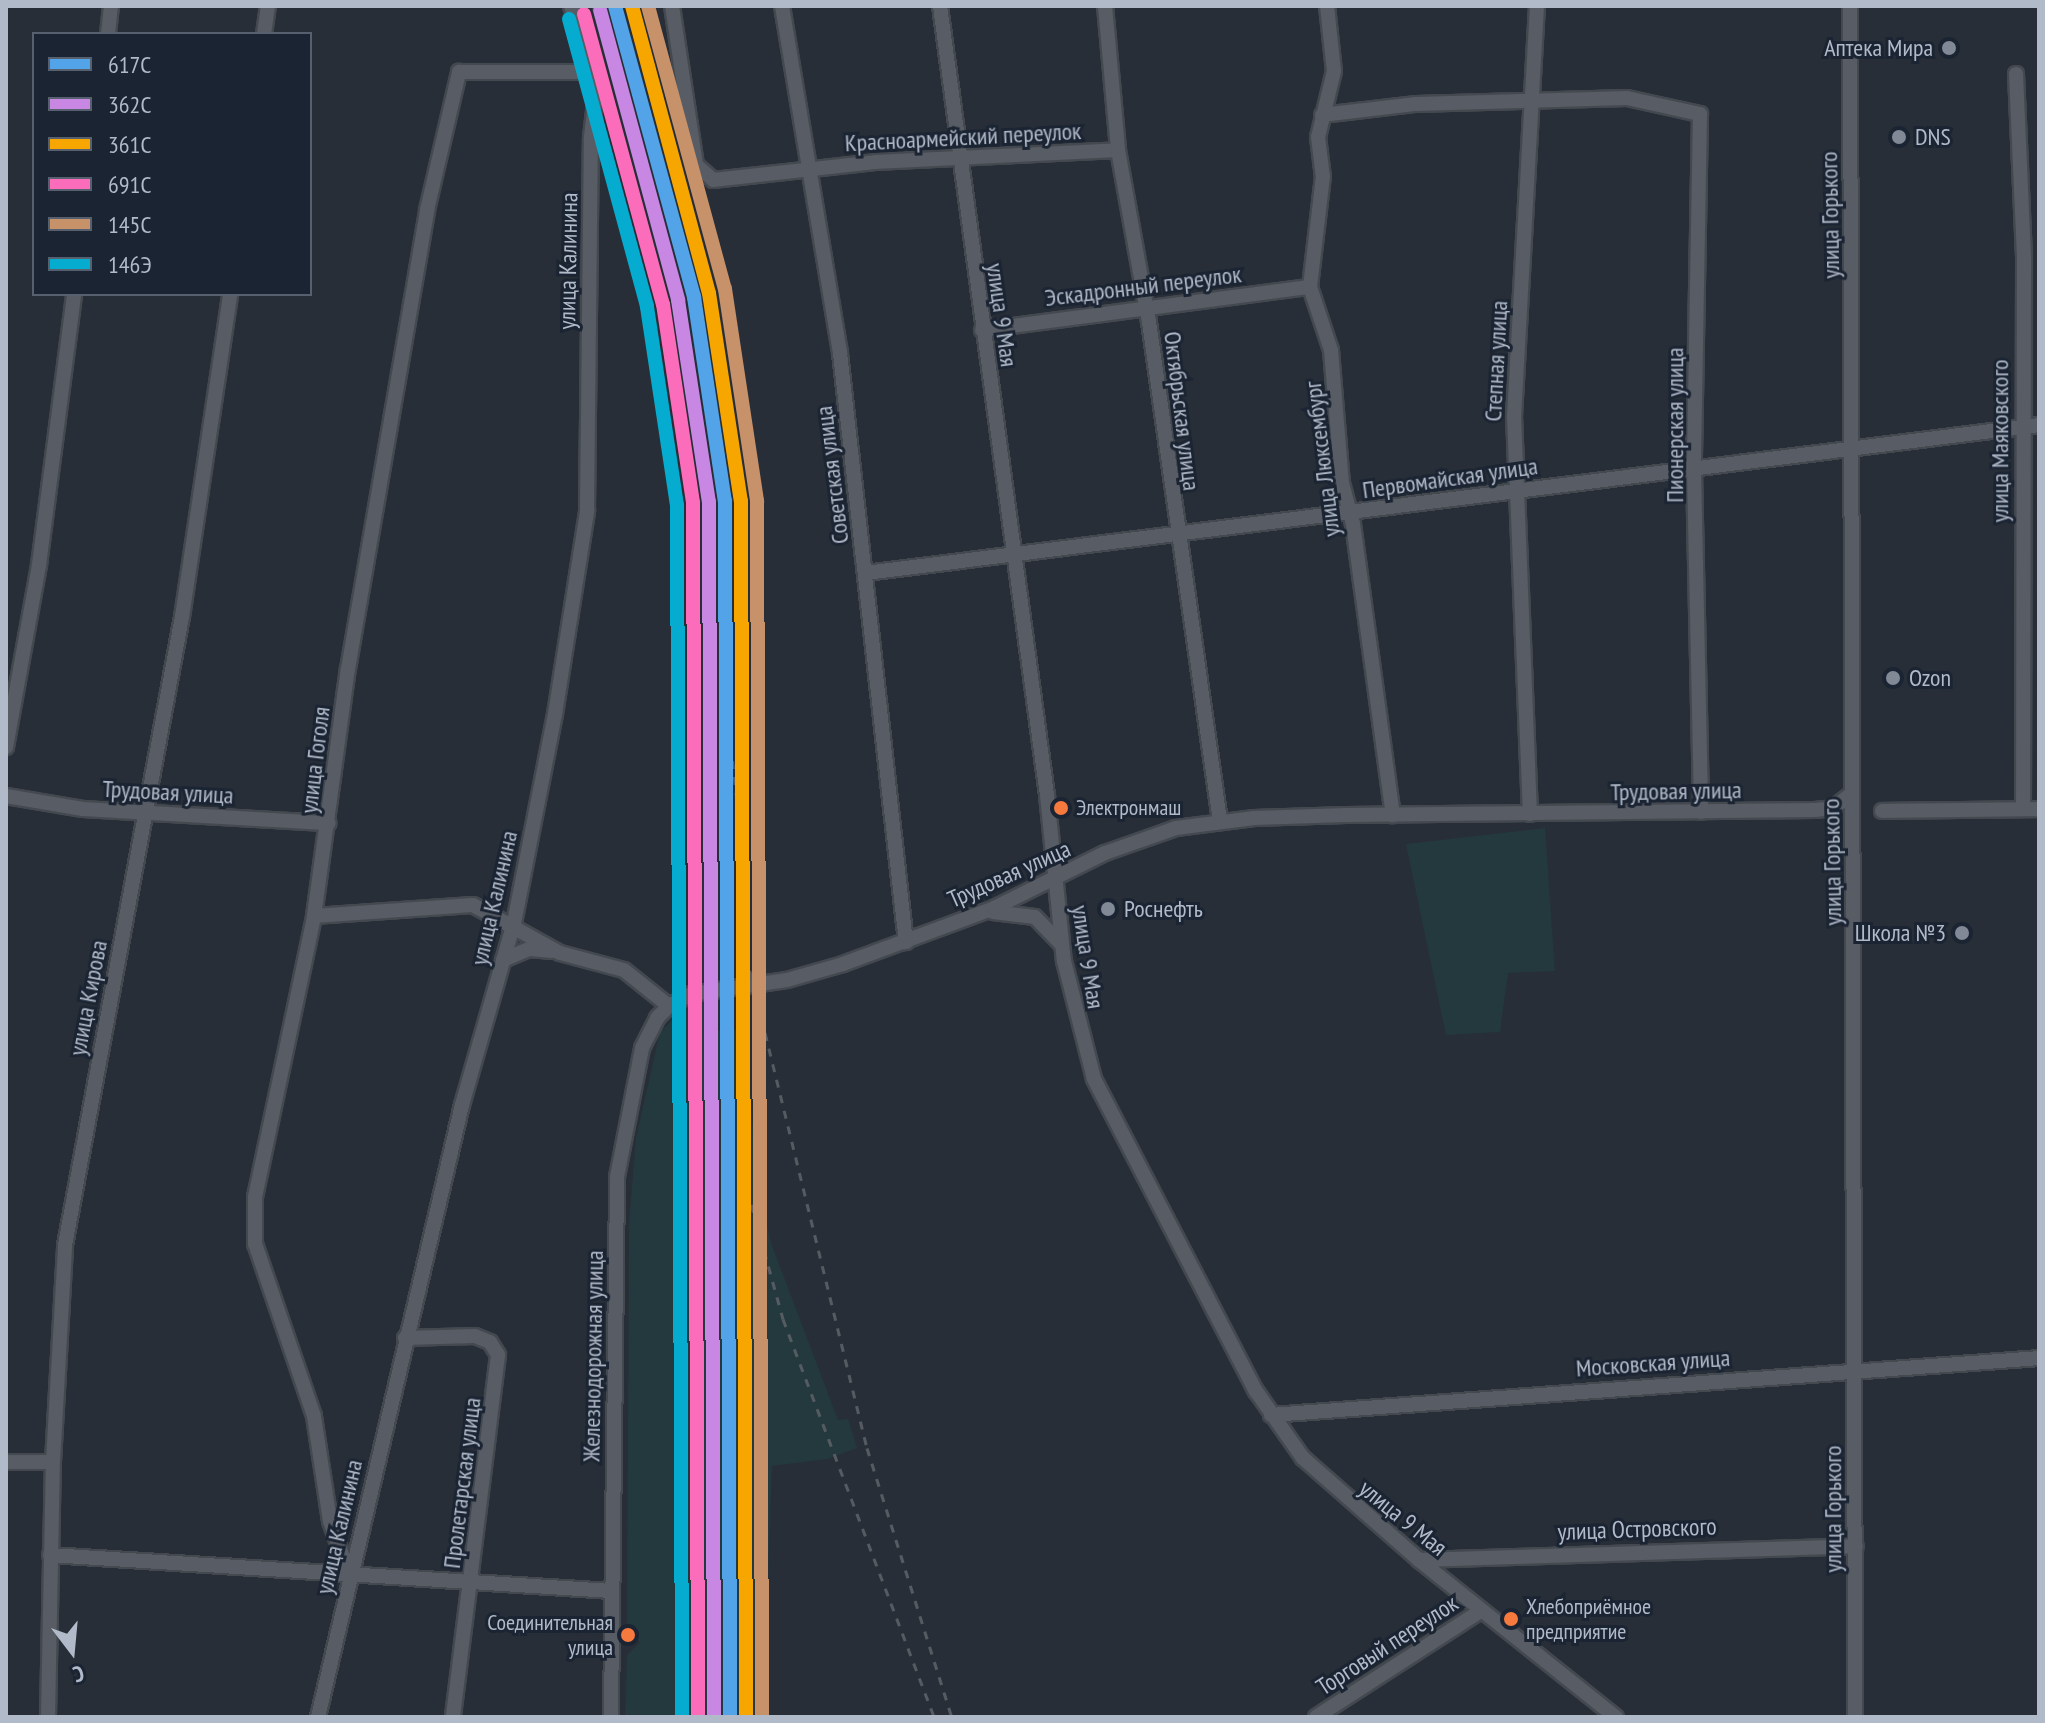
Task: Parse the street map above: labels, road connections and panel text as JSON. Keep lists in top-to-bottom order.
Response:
{
  "streets": {
    "street": [
      "Красноармейский переулок",
      "улица Горького",
      "улица Калинина",
      "Эскадронный переулок",
      "улица 9 Мая",
      "Степная улица",
      "Октябрьская улица",
      "Пионерская улица",
      "улица Маяковского",
      "улица Люксембург",
      "Советская улица",
      "Первомайская улица",
      "улица Гоголя",
      "Трудовая улица",
      "улица Кирова",
      "Железнодорожная улица",
      "Московская улица",
      "Пролетарская улица",
      "улица Островского",
      "Торговый переулок"
    ]
  },
  "crossings": [
    ["Красноармейский переулок", "улица 9 Мая"],
    ["Красноармейский переулок", "Октябрьская улица"],
    ["Красноармейский переулок", "Советская улица"],
    ["улица Горького", "Первомайская улица"],
    ["улица Горького", "Трудовая улица"],
    ["улица Горького", "Московская улица"],
    ["улица Горького", "улица Островского"],
    ["улица Калинина", "улица Гоголя"],
    ["улица Калинина", "Пролетарская улица"],
    ["Эскадронный переулок", "улица 9 Мая"],
    ["Эскадронный переулок", "Октябрьская улица"],
    ["Эскадронный переулок", "улица Люксембург"],
    ["улица 9 Мая", "Первомайская улица"],
    ["улица 9 Мая", "Трудовая улица"],
    ["улица 9 Мая", "Московская улица"],
    ["улица 9 Мая", "улица Островского"],
    ["улица 9 Мая", "Торговый переулок"],
    ["Степная улица", "Пионерская улица"],
    ["Степная улица", "Первомайская улица"],
    ["Степная улица", "Трудовая улица"],
    ["Октябрьская улица", "Первомайская улица"],
    ["Октябрьская улица", "Трудовая улица"],
    ["Пионерская улица", "Первомайская улица"],
    ["Пионерская улица", "Трудовая улица"],
    ["улица Маяковского", "Первомайская улица"],
    ["улица Люксембург", "Первомайская улица"],
    ["улица Люксембург", "Трудовая улица"],
    ["Советская улица", "Первомайская улица"],
    ["Советская улица", "Трудовая улица"],
    ["улица Гоголя", "Трудовая улица"],
    ["Трудовая улица", "улица Кирова"],
    ["Трудовая улица", "Железнодорожная улица"]
  ],
  "places": [
    "Аптека Мира",
    "DNS",
    "Ozon",
    "Электронмаш",
    "Роснефть",
    "Школа №3",
    "Хлебоприёмное предприятие",
    "Соединительная улица"
  ],
  "lines": [
    "transit line 617C",
    "transit line 361С",
    "transit line 145С",
    "transit line 362С",
    "transit line 691С",
    "transit line 146Э"
  ],
  "legend": [
    "617C",
    "362С",
    "361С",
    "691С",
    "145С",
    "146Э"
  ],
  "north": "bottom"
}
